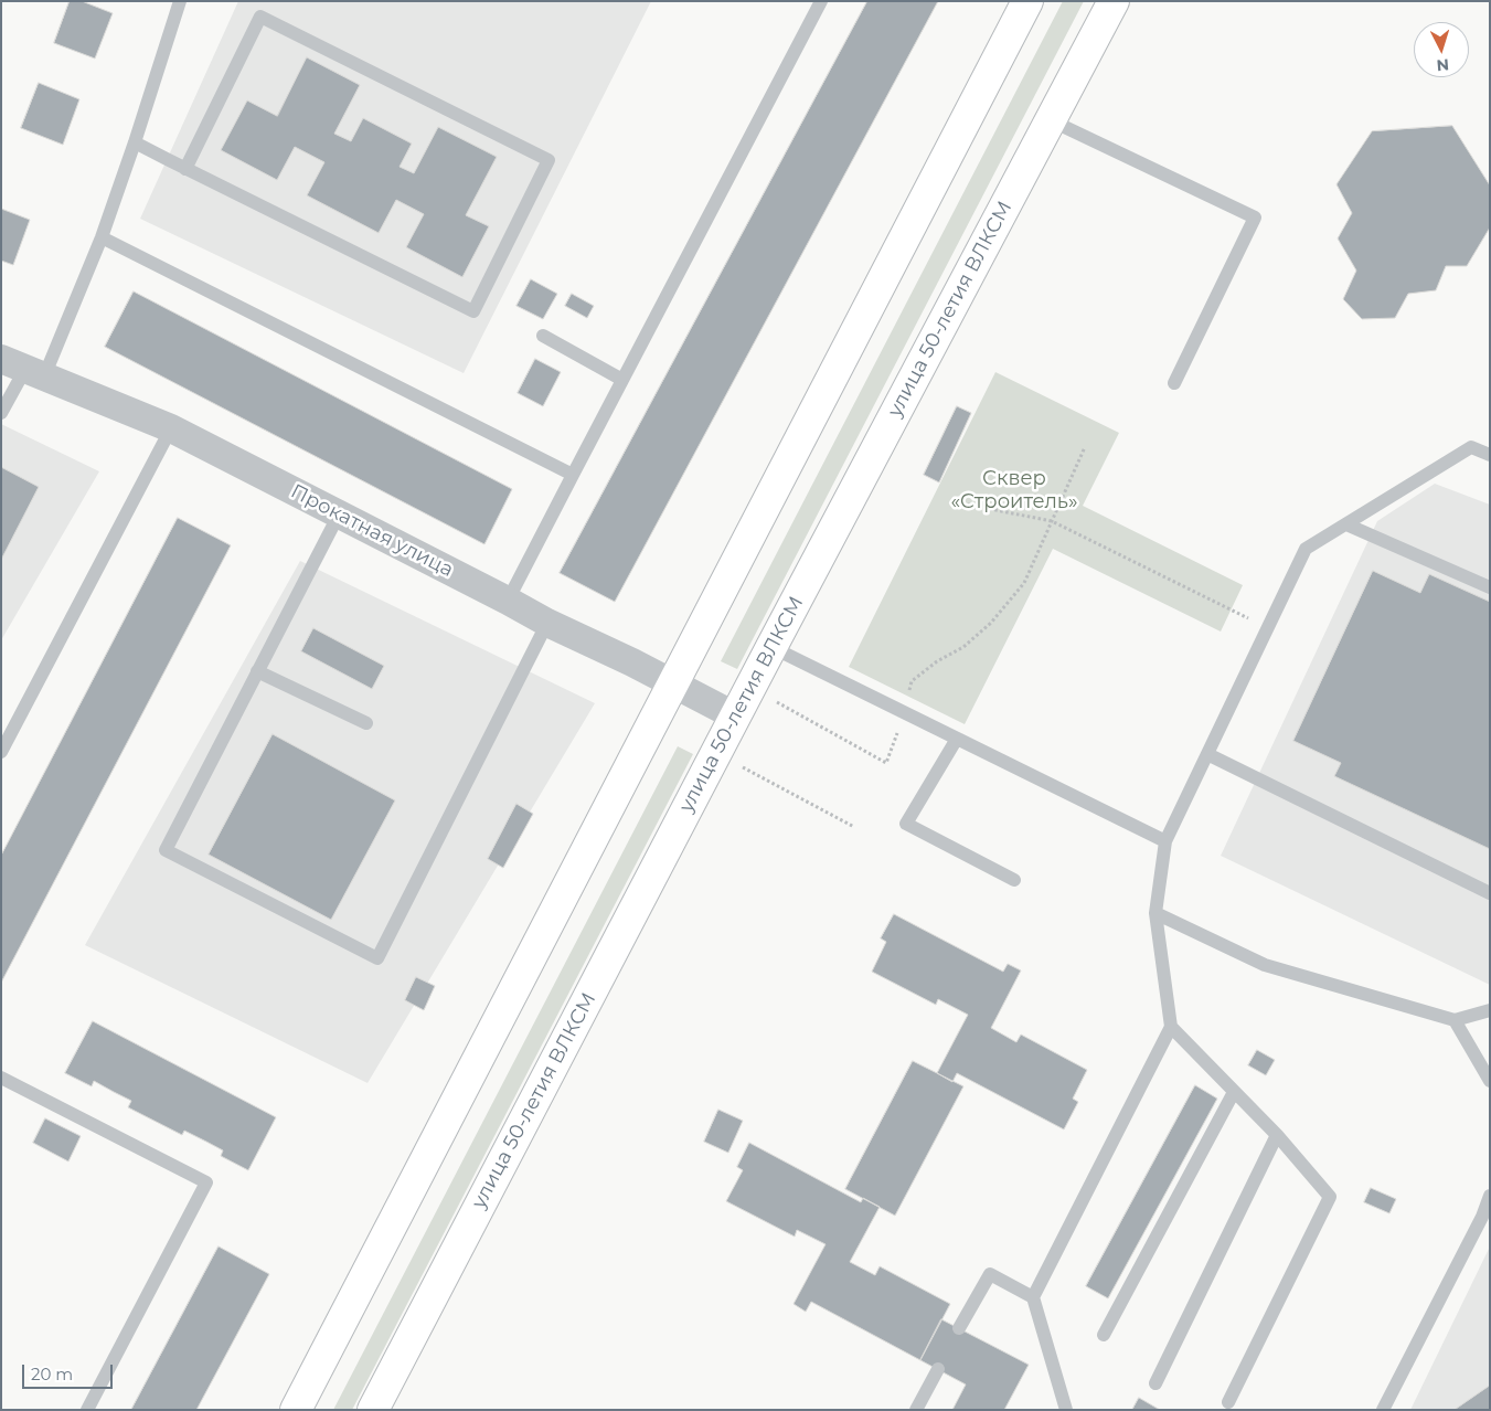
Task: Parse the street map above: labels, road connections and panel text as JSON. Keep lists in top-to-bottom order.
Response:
{
  "streets": {
    "main road": ["улица 50-летия ВЛКСМ"],
    "street": ["Прокатная улица"]
  },
  "crossings": [
    ["улица 50-летия ВЛКСМ", "Прокатная улица"]
  ],
  "parks": ["Сквер «Cтроитель»"],
  "scale_bar": "20 m",
  "north": "bottom"
}
